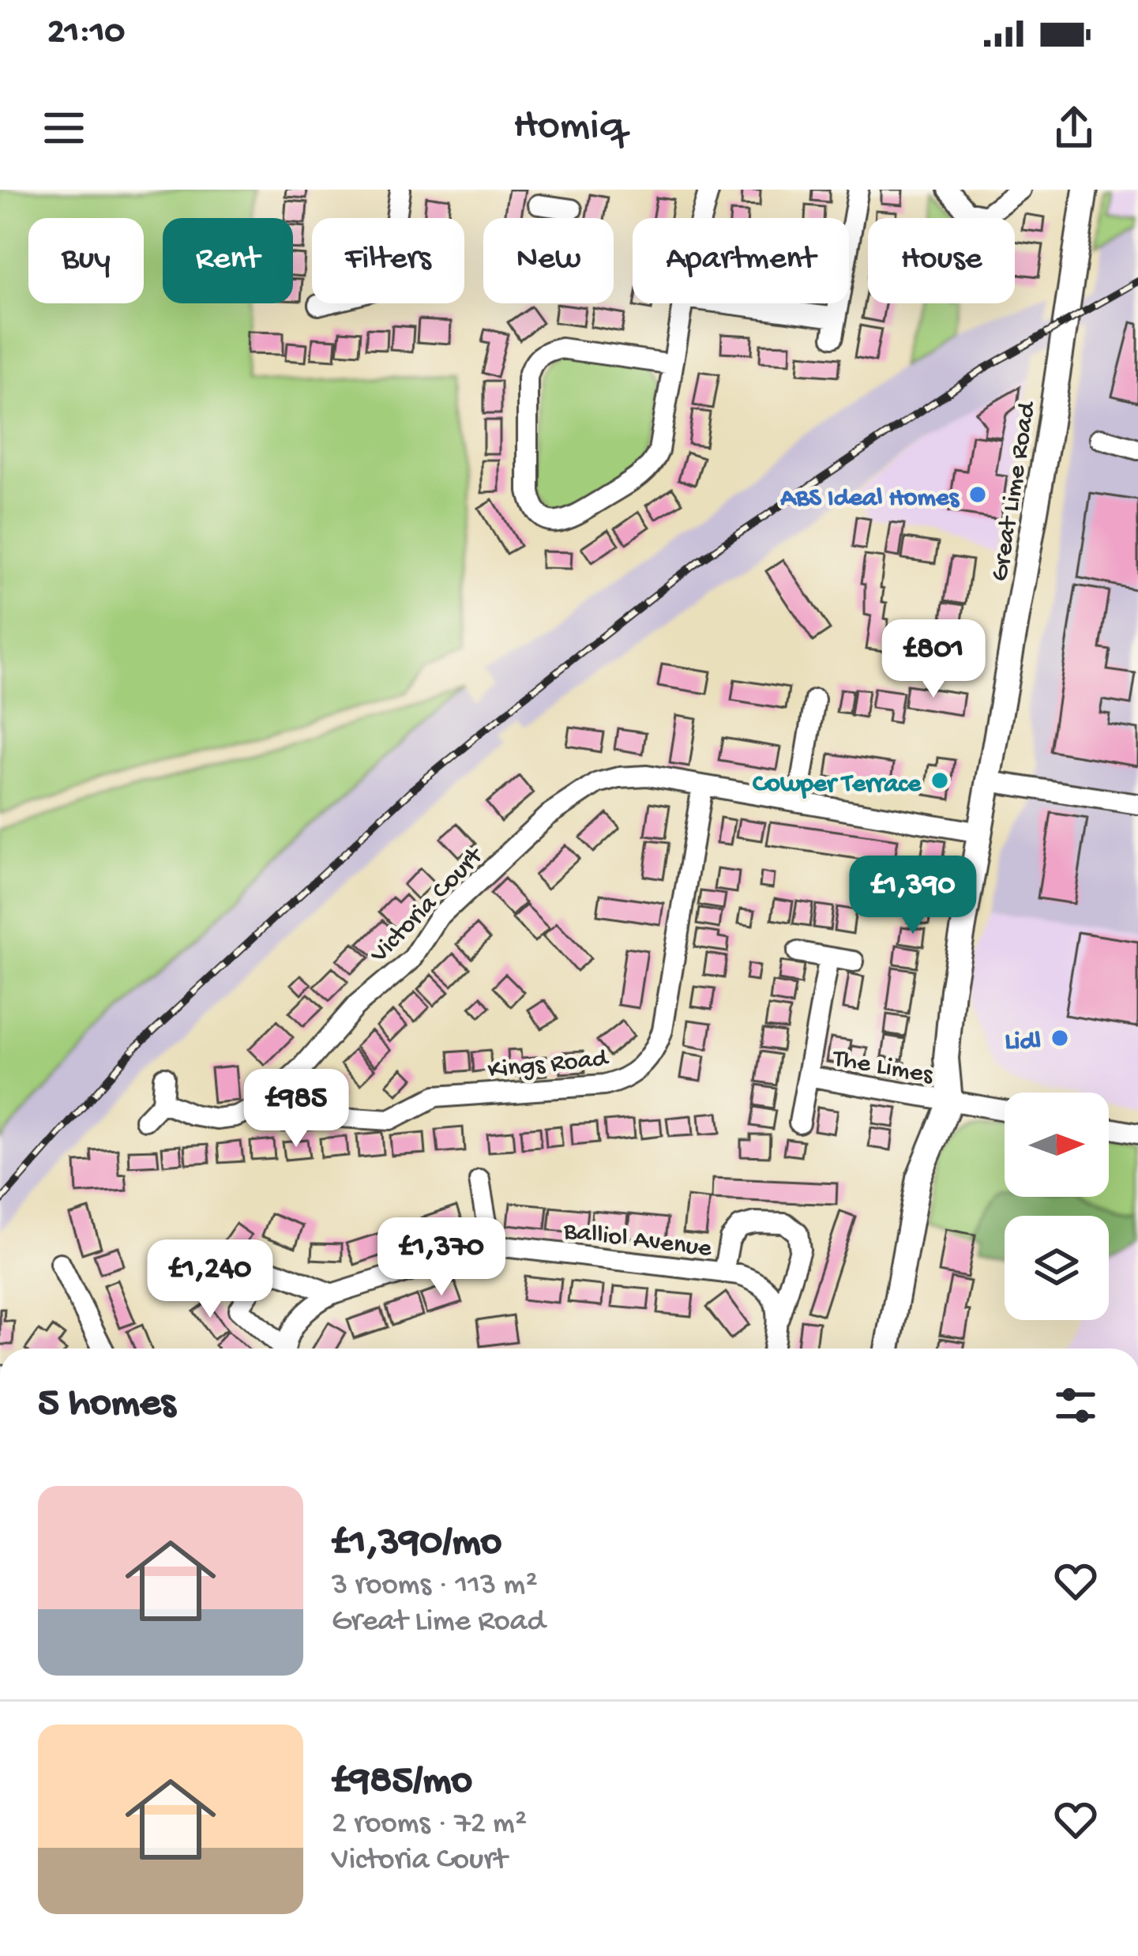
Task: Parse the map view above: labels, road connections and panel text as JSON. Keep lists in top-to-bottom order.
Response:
{
  "streets": {
    "main road": ["Great Lime Road"],
    "street": [
      "Victoria Court",
      "Kings Road",
      "The Limes",
      "Balliol Avenue"
    ]
  },
  "crossings": [
    ["Great Lime Road", "Victoria Court"],
    ["Great Lime Road", "The Limes"],
    ["Victoria Court", "Kings Road"]
  ],
  "places": ["ABS Ideal Homes", "Cowper Terrace", "Lidl"],
  "north": "right",
  "page": {
    "status": "21:10",
    "header": "Homiq",
    "chip": [
      "Buy",
      "Rent",
      "Filters",
      "New",
      "Apartment",
      "House"
    ],
    "price": [
      "£801",
      "£1,390",
      "£985",
      "£1,370",
      "£1,240"
    ],
    "heading": "5 homes",
    "list": [
      {
        "name": "£1,390/mo",
        "note": "3 rooms · 113 m² · Great Lime Road"
      },
      {
        "name": "£985/mo",
        "note": "2 rooms · 72 m² · Victoria Court"
      }
    ]
  }
}
